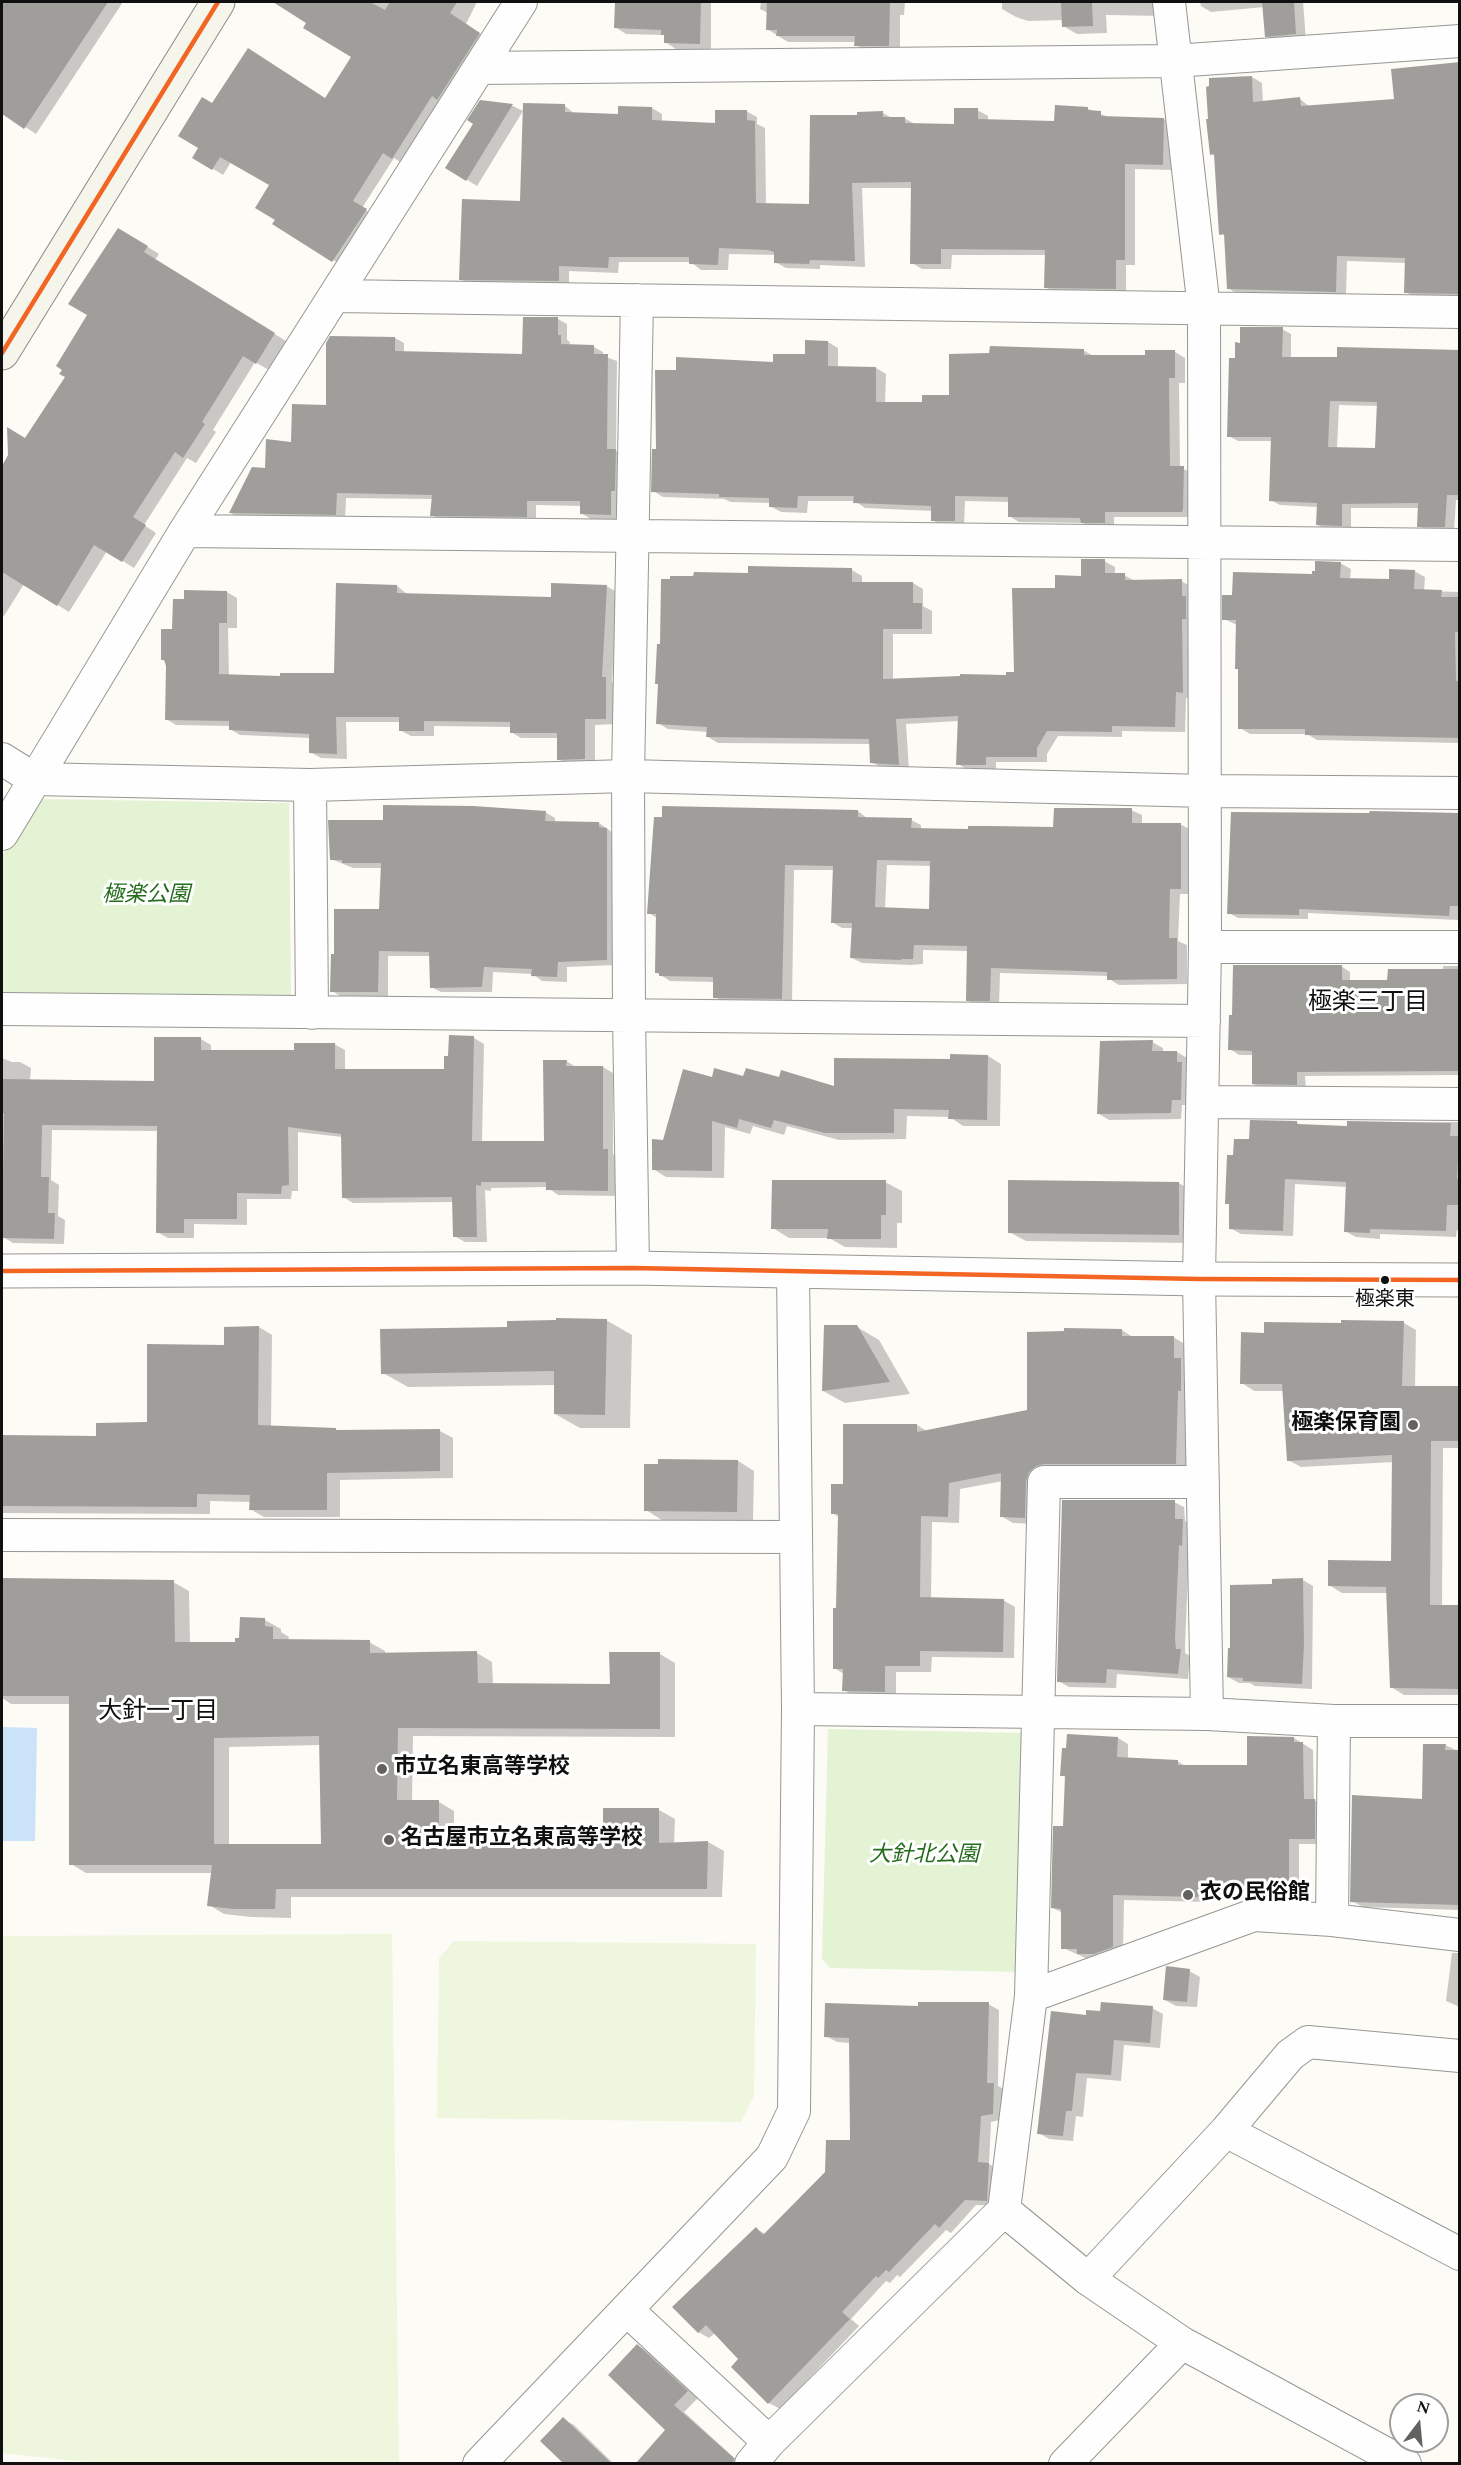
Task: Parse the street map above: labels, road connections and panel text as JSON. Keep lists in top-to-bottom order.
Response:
{
  "districts": ["極楽三丁目", "大針一丁目"],
  "parks": ["極楽公園", "大針北公園"],
  "places": [
    "極楽東",
    "極楽保育園",
    "市立名東高等学校",
    "名古屋市立名東高等学校",
    "衣の民俗館"
  ],
  "north": "top"
}
